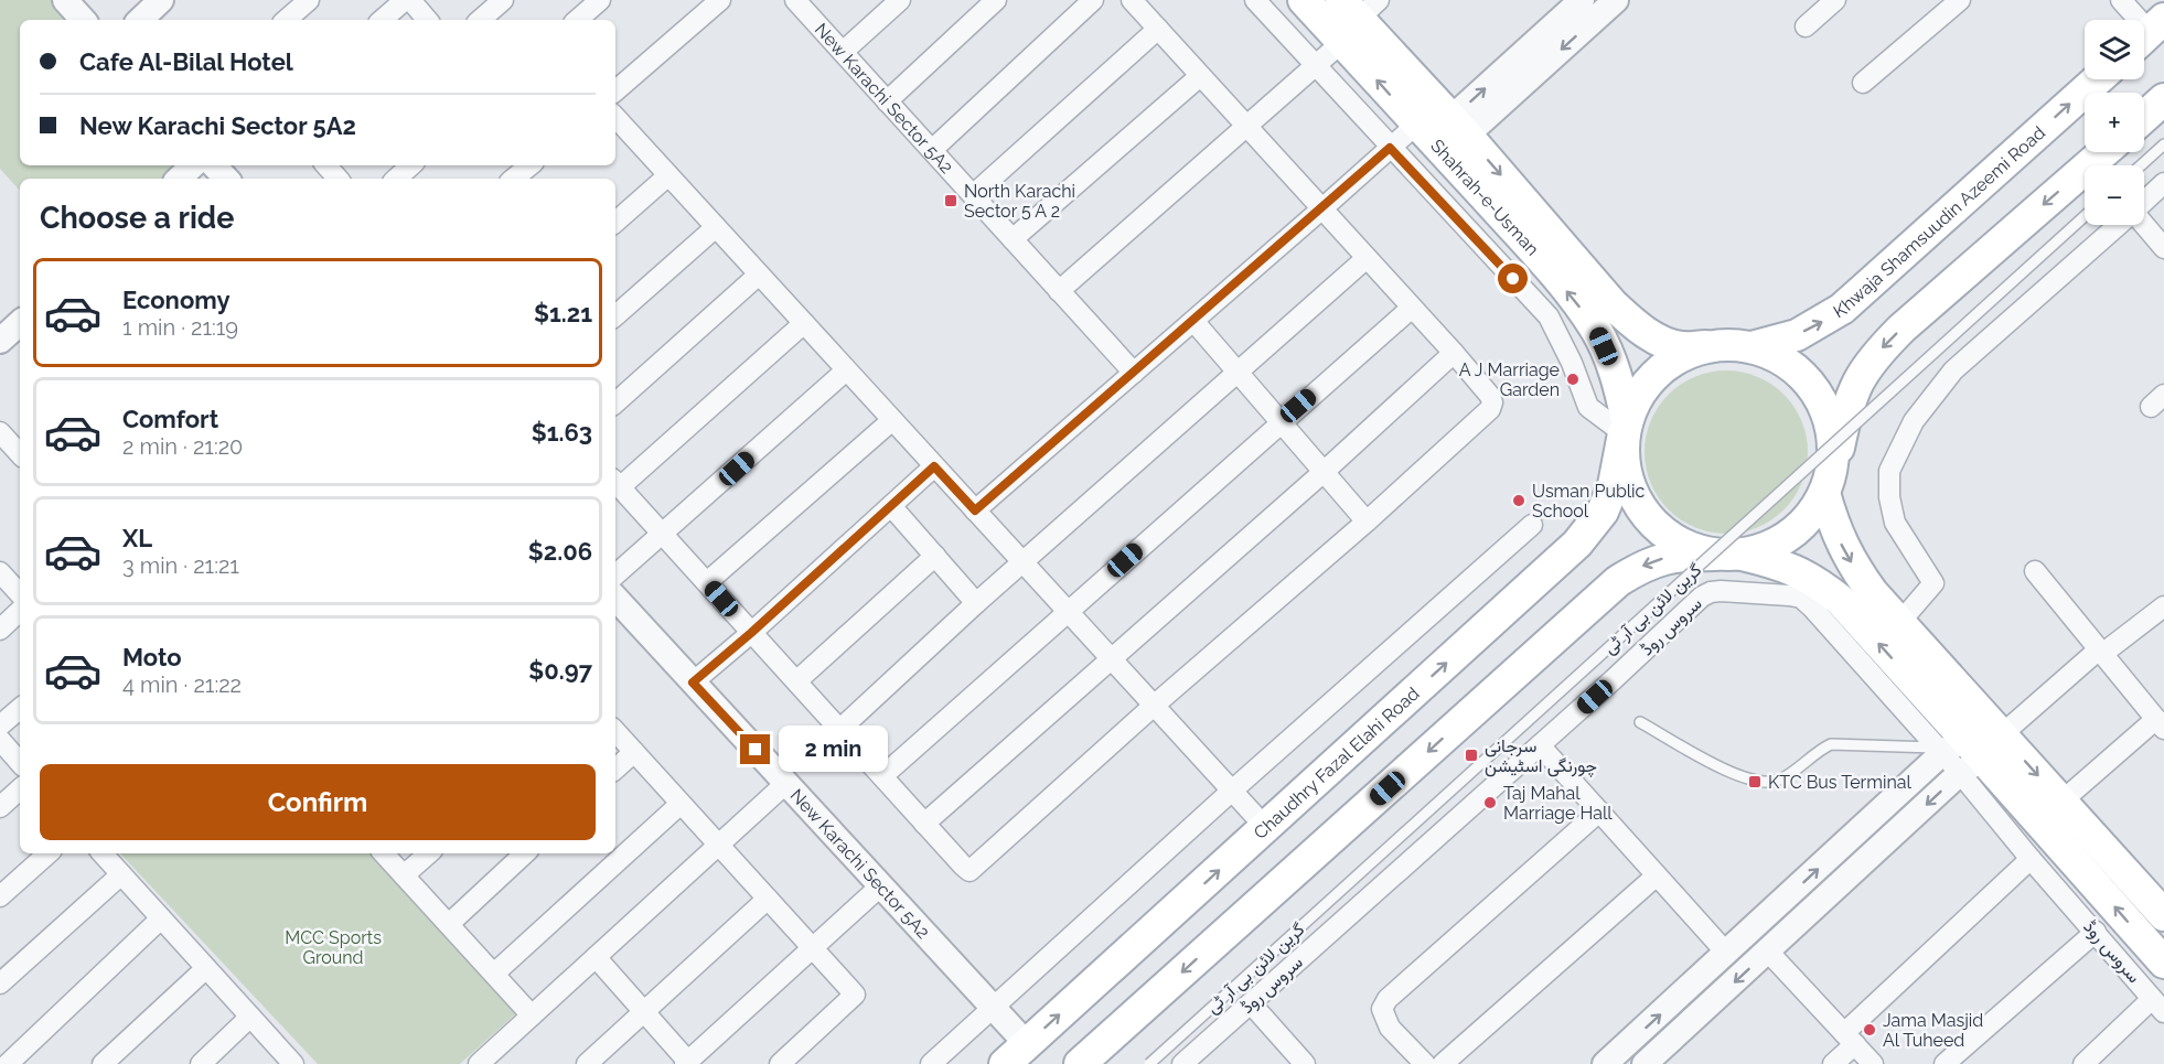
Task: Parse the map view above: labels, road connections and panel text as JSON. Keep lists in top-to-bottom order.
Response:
{
  "streets": {
    "main road": ["Shahrah-e-Usman", "Khwaja Shamsuudin Azeemi Road", "Chaudhry Fazal Elahi Road"],
    "street": ["New Karachi Sector 5A2", "سروس روڈ"],
    "lane": ["گرین لائن بی آر ٹی"]
  },
  "crossings": [
    ["New Karachi Sector 5A2", "Chaudhry Fazal Elahi Road"],
    ["Shahrah-e-Usman", "Khwaja Shamsuudin Azeemi Road"],
    ["Shahrah-e-Usman", "Chaudhry Fazal Elahi Road"],
    ["Khwaja Shamsuudin Azeemi Road", "Chaudhry Fazal Elahi Road"]
  ],
  "parks": ["MCC Sports Ground"],
  "places": {
    "transit": ["North Karachi Sector 5 A 2", "سرجانی چورنگی اسٹیشن", "KTC Bus Terminal"],
    "other": [
      "A J Marriage Garden",
      "Usman Public School",
      "Taj Mahal Marriage Hall",
      "Jama Masjid Al Tuheed"
    ]
  },
  "page": {
    "map_buttons": ["+", "−"],
    "banner": ["Cafe Al-Bilal Hotel", "New Karachi Sector 5A2"],
    "heading": "Choose a ride",
    "list": [
      {
        "name": "Economy",
        "note": "1 min · 21:19",
        "value": "$1.21"
      },
      {
        "name": "Comfort",
        "note": "2 min · 21:20",
        "value": "$1.63"
      },
      {
        "name": "XL",
        "note": "3 min · 21:21",
        "value": "$2.06"
      },
      {
        "name": "Moto",
        "note": "4 min · 21:22",
        "value": "$0.97"
      }
    ],
    "bubble": "2 min",
    "buttons": "Confirm"
  }
}
